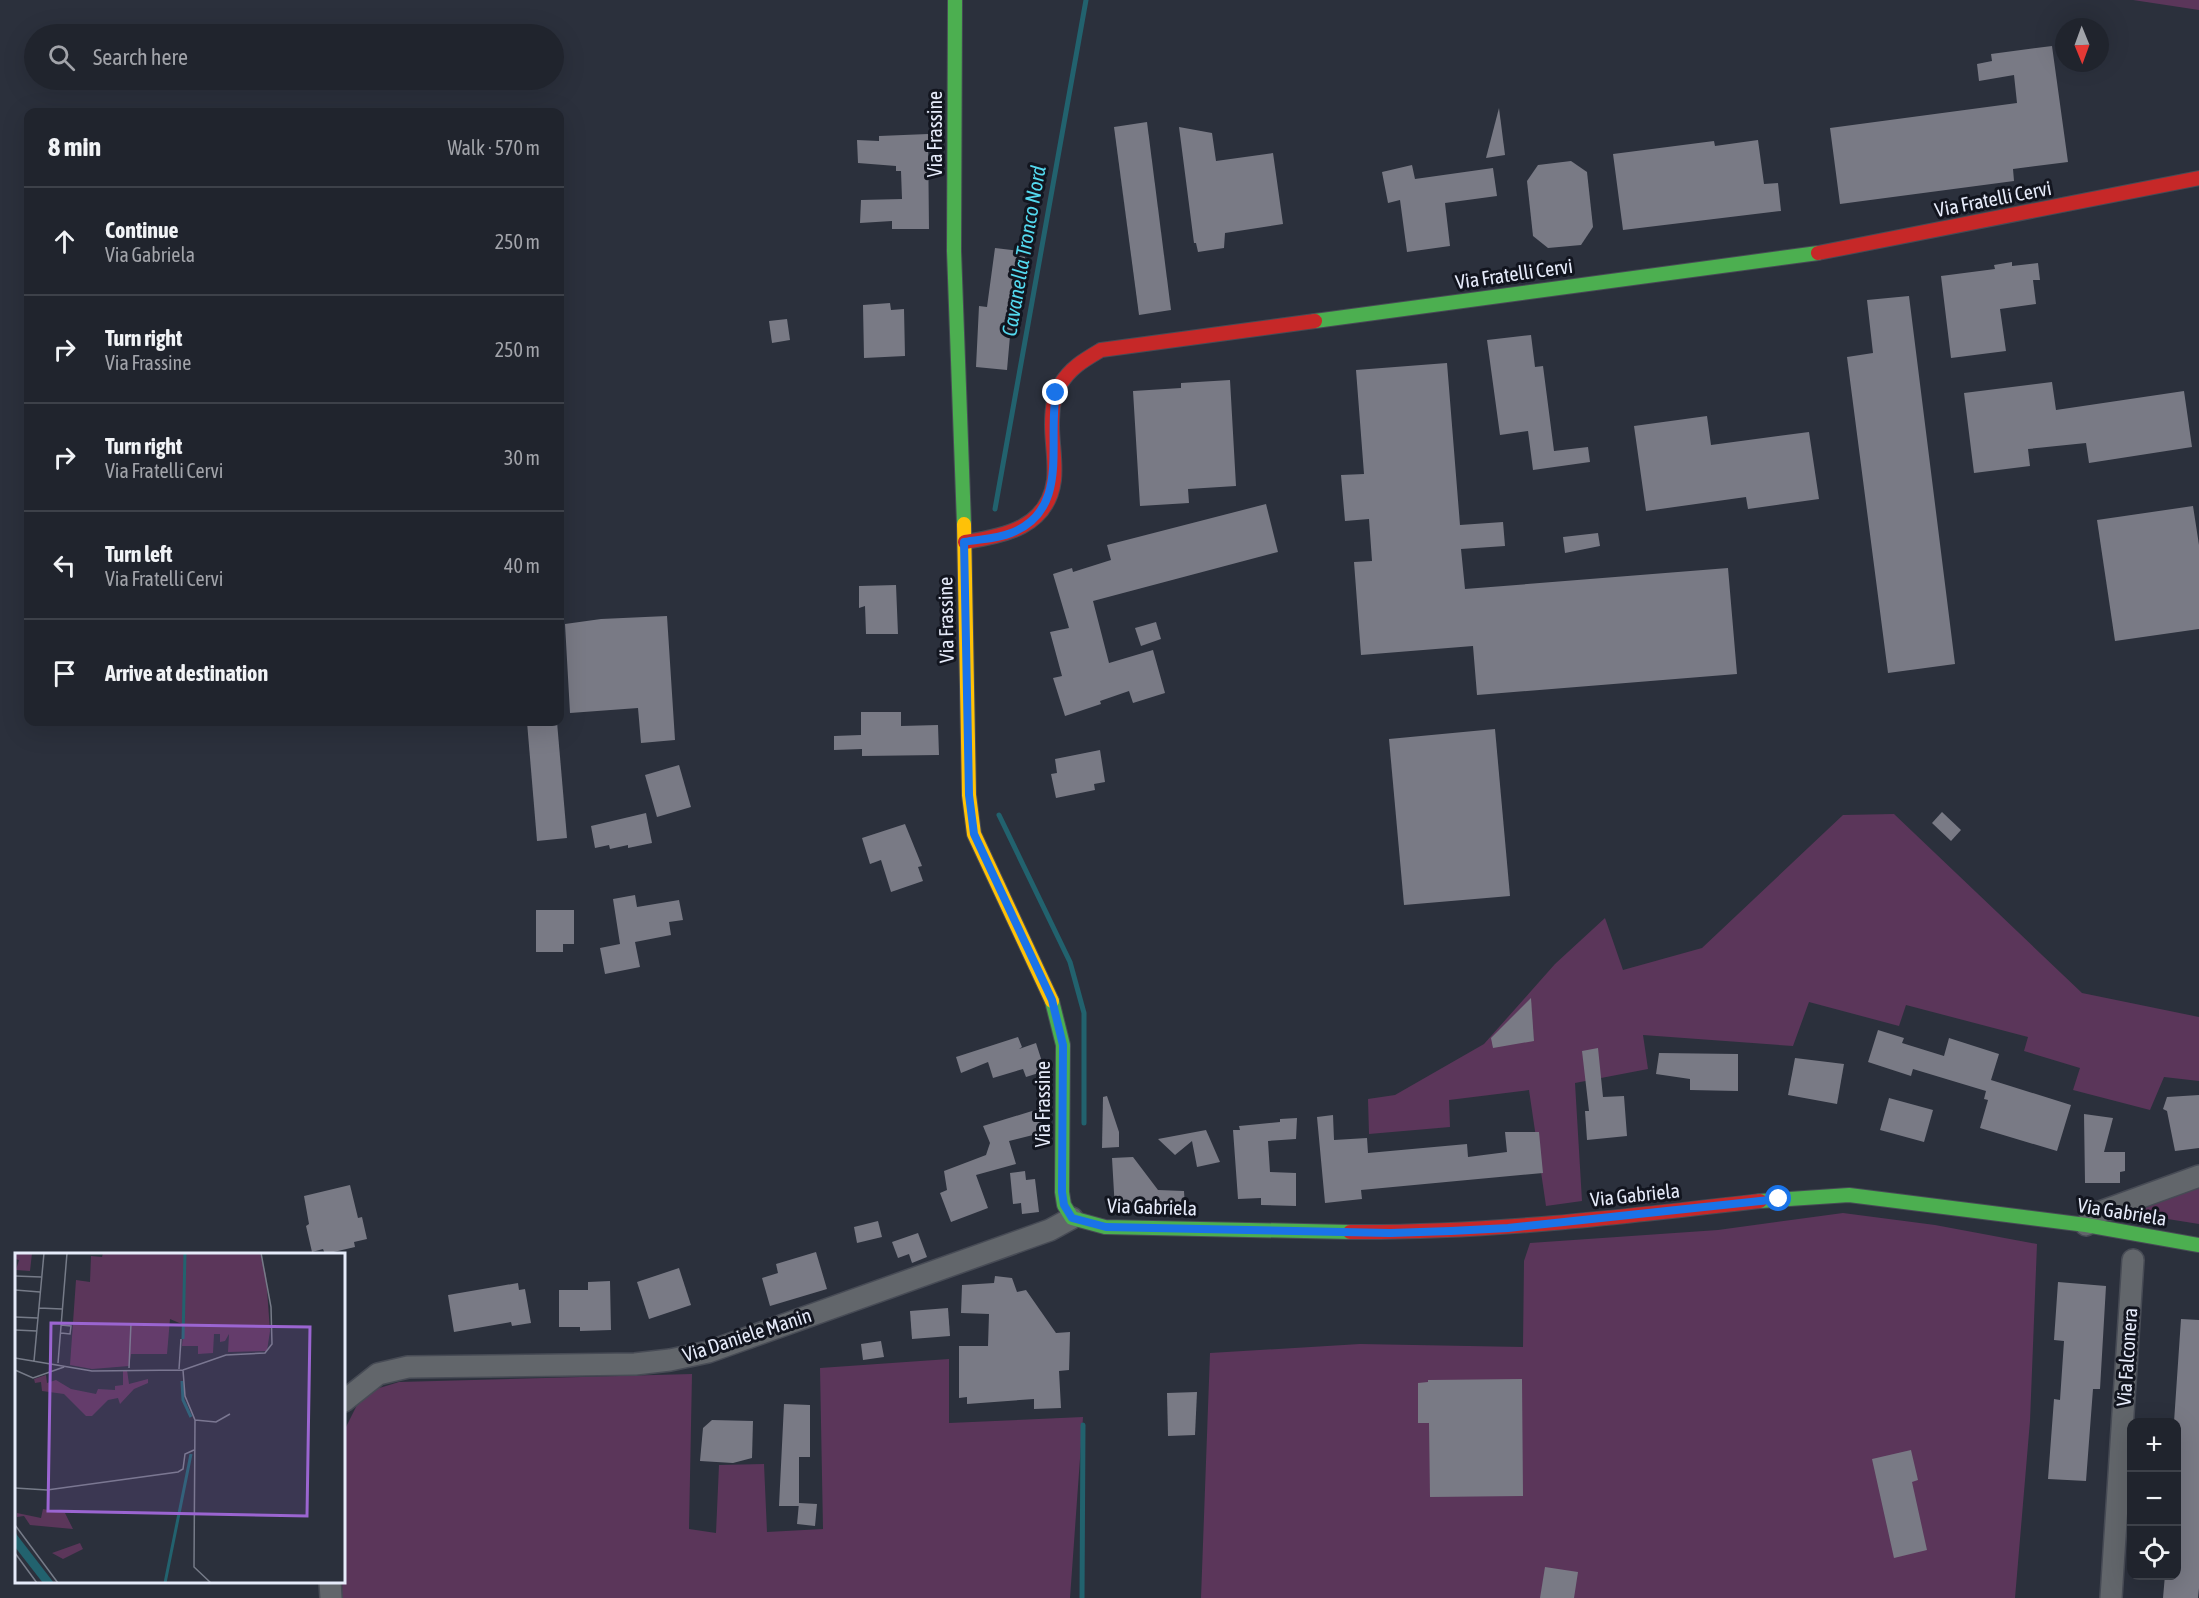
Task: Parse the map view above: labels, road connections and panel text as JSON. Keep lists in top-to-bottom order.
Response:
{
  "streets": {
    "street": [
      "Via Frassine",
      "Via Fratelli Cervi",
      "Via Gabriela",
      "Via Daniele Manin",
      "Via Falconera"
    ]
  },
  "crossings": [
    ["Via Frassine", "Via Fratelli Cervi"],
    ["Via Frassine", "Via Gabriela"],
    ["Via Frassine", "Via Daniele Manin"],
    ["Via Gabriela", "Via Daniele Manin"]
  ],
  "water": ["Cavanella Tronco Nord"],
  "north": "bottom",
  "page": {
    "search": "Search here",
    "heading": ["8 min", "Walk · 570 m"],
    "list": [
      ["Continue", "Via Gabriela", "250 m"],
      ["Turn right", "Via Frassine", "250 m"],
      ["Turn right", "Via Fratelli Cervi", "30 m"],
      ["Turn left", "Via Fratelli Cervi", "40 m"],
      "Arrive at destination"
    ],
    "map_buttons": ["+", "−"]
  }
}
